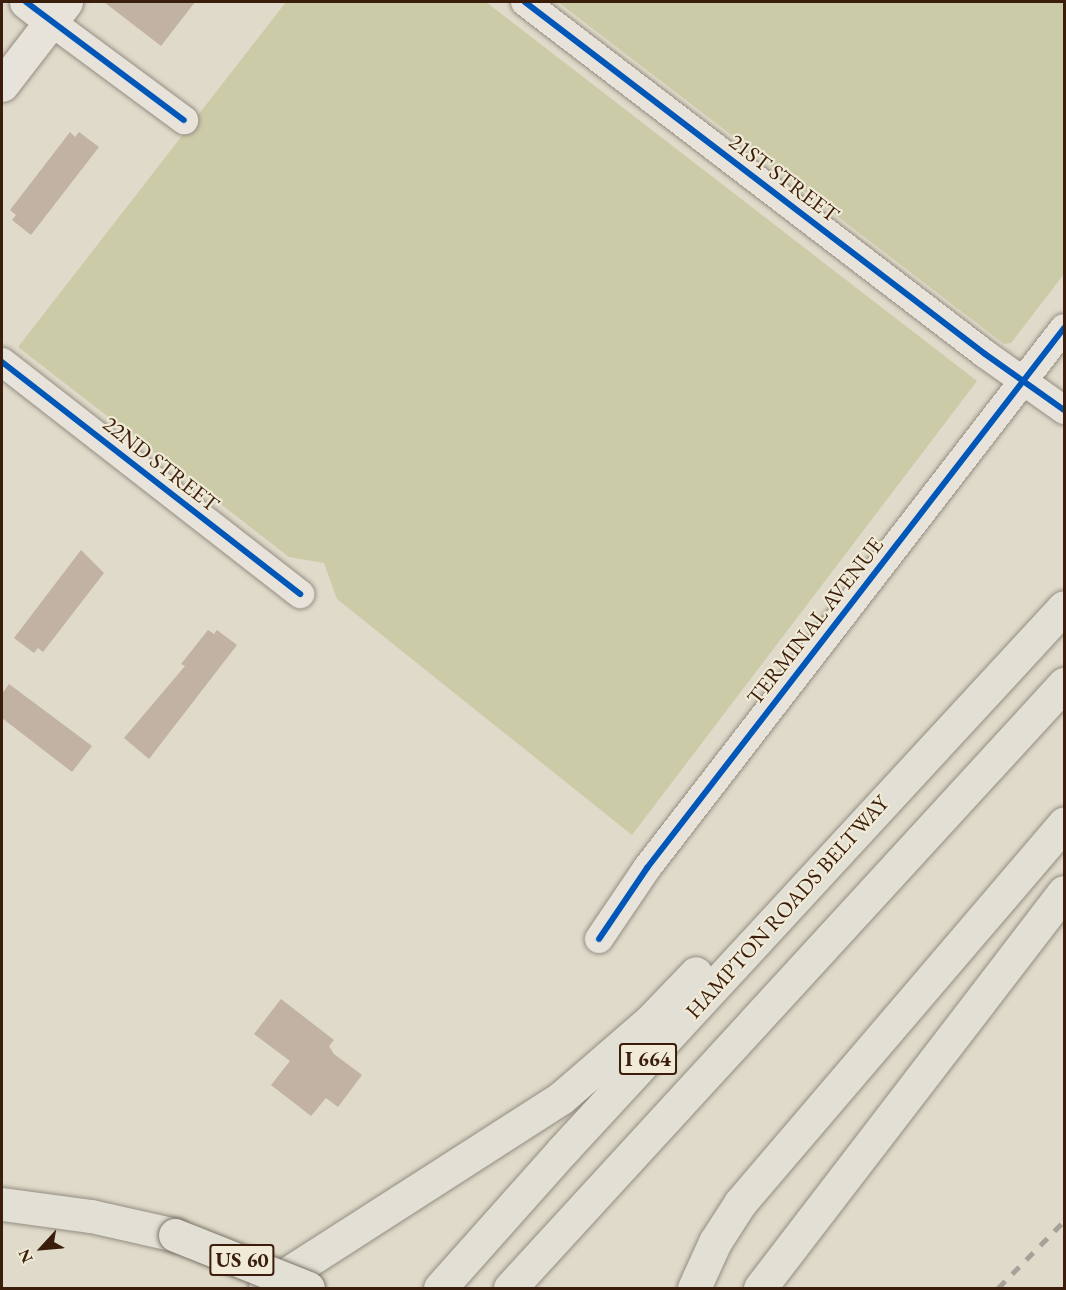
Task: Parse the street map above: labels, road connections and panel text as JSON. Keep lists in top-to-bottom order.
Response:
{
  "streets": {
    "main road": ["HAMPTON ROADS BELTWAY", "I 664", "US 60"],
    "street": ["21ST STREET", "22ND STREET", "TERMINAL AVENUE"]
  },
  "crossings": [
    ["21ST STREET", "TERMINAL AVENUE"]
  ],
  "north": "bottom left"
}
